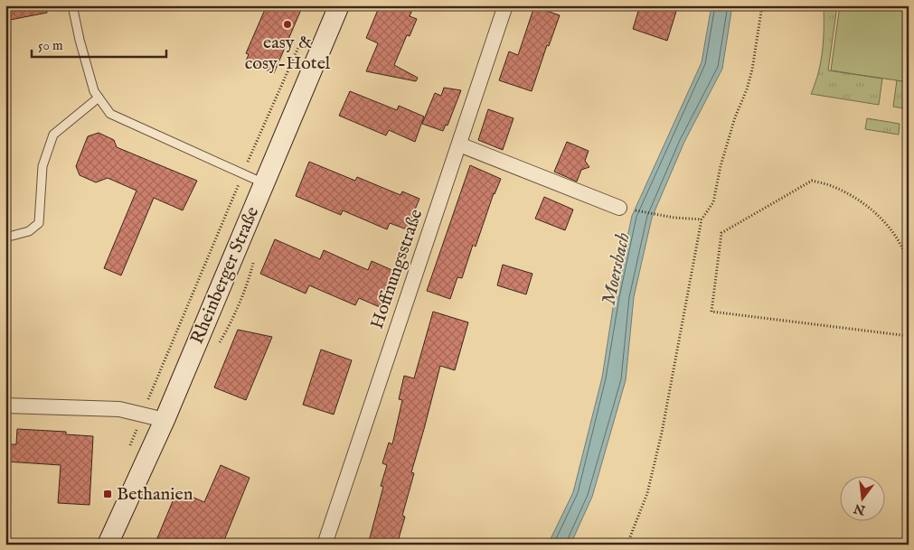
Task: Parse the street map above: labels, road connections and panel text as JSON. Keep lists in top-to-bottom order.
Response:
{
  "streets": {
    "main road": ["Rheinberger Straße"],
    "street": ["Hoffnungsstraße"]
  },
  "water": ["Moersbach"],
  "places": {
    "other": ["easy & cosy-Hotel"],
    "transit": ["Bethanien"]
  },
  "scale_bar": "50 m",
  "north": "bottom"
}
